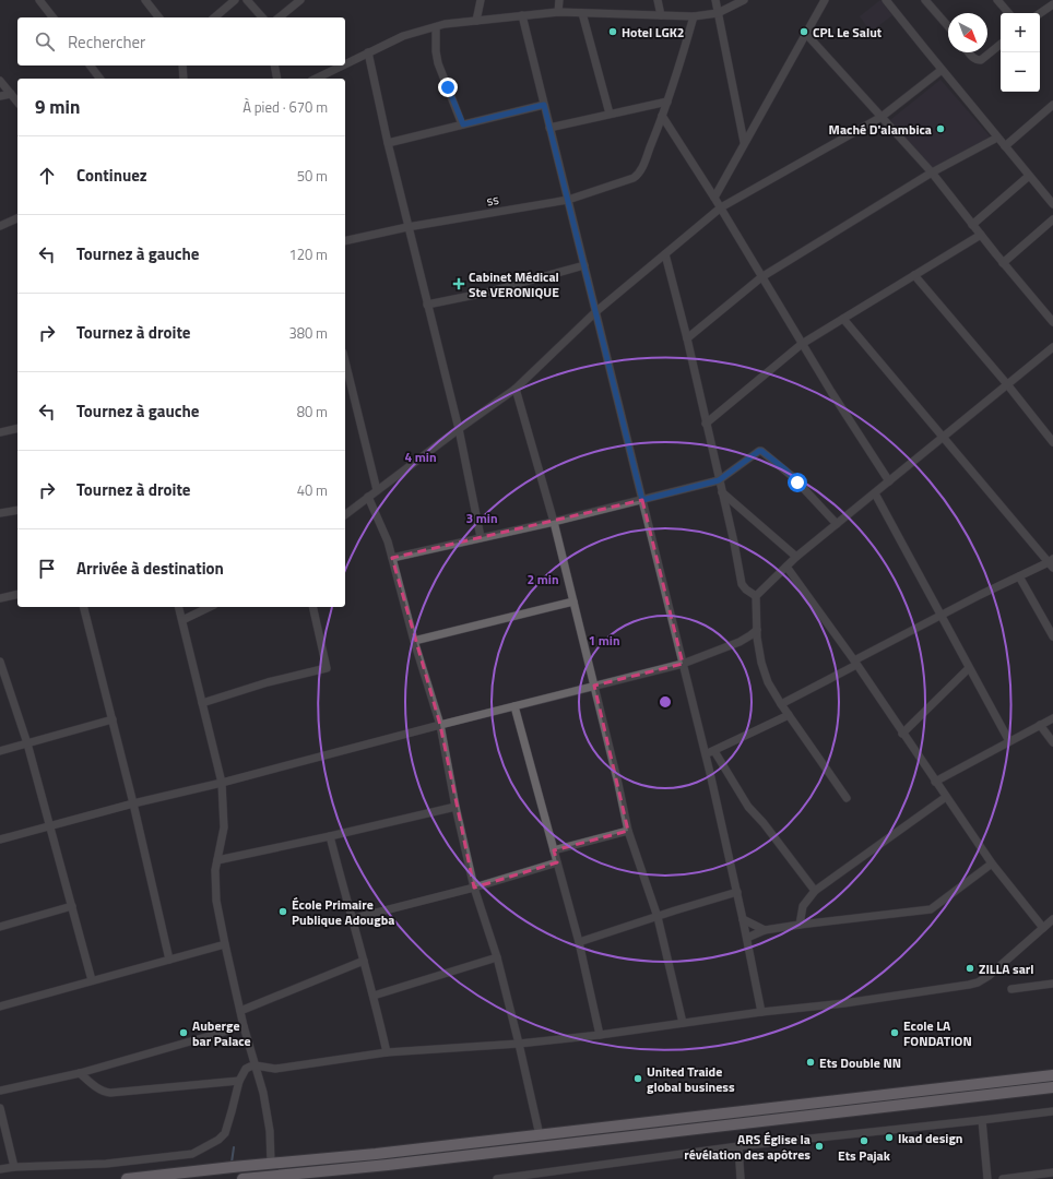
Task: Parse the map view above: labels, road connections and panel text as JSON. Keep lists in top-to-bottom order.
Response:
{
  "streets": {
    "street": ["ss"]
  },
  "places": {
    "other": [
      "Hotel LGK2",
      "CPL Le Salut",
      "Maché D'alambica",
      "École Primaire Publique Adougba",
      "ZILLA sarl",
      "Auberge bar Palace",
      "Ecole LA FONDATION",
      "Ets Double NN",
      "United Traide global business",
      "Ikad design",
      "Ets Pajak",
      "ARS Église la révélation des apôtres"
    ],
    "health": ["Cabinet Médical Ste VERONIQUE"]
  },
  "north": "bottom right",
  "page": {
    "map_buttons": ["+", "−"],
    "search": "Rechercher",
    "heading": ["9 min", "À pied · 670 m"],
    "list": [
      ["Continuez", "50 m"],
      ["Tournez à gauche", "120 m"],
      ["Tournez à droite", "380 m"],
      ["Tournez à gauche", "80 m"],
      ["Tournez à droite", "40 m"],
      "Arrivée à destination"
    ]
  },
  "rings": [
    "4 min",
    "3 min",
    "2 min",
    "1 min"
  ]
}
